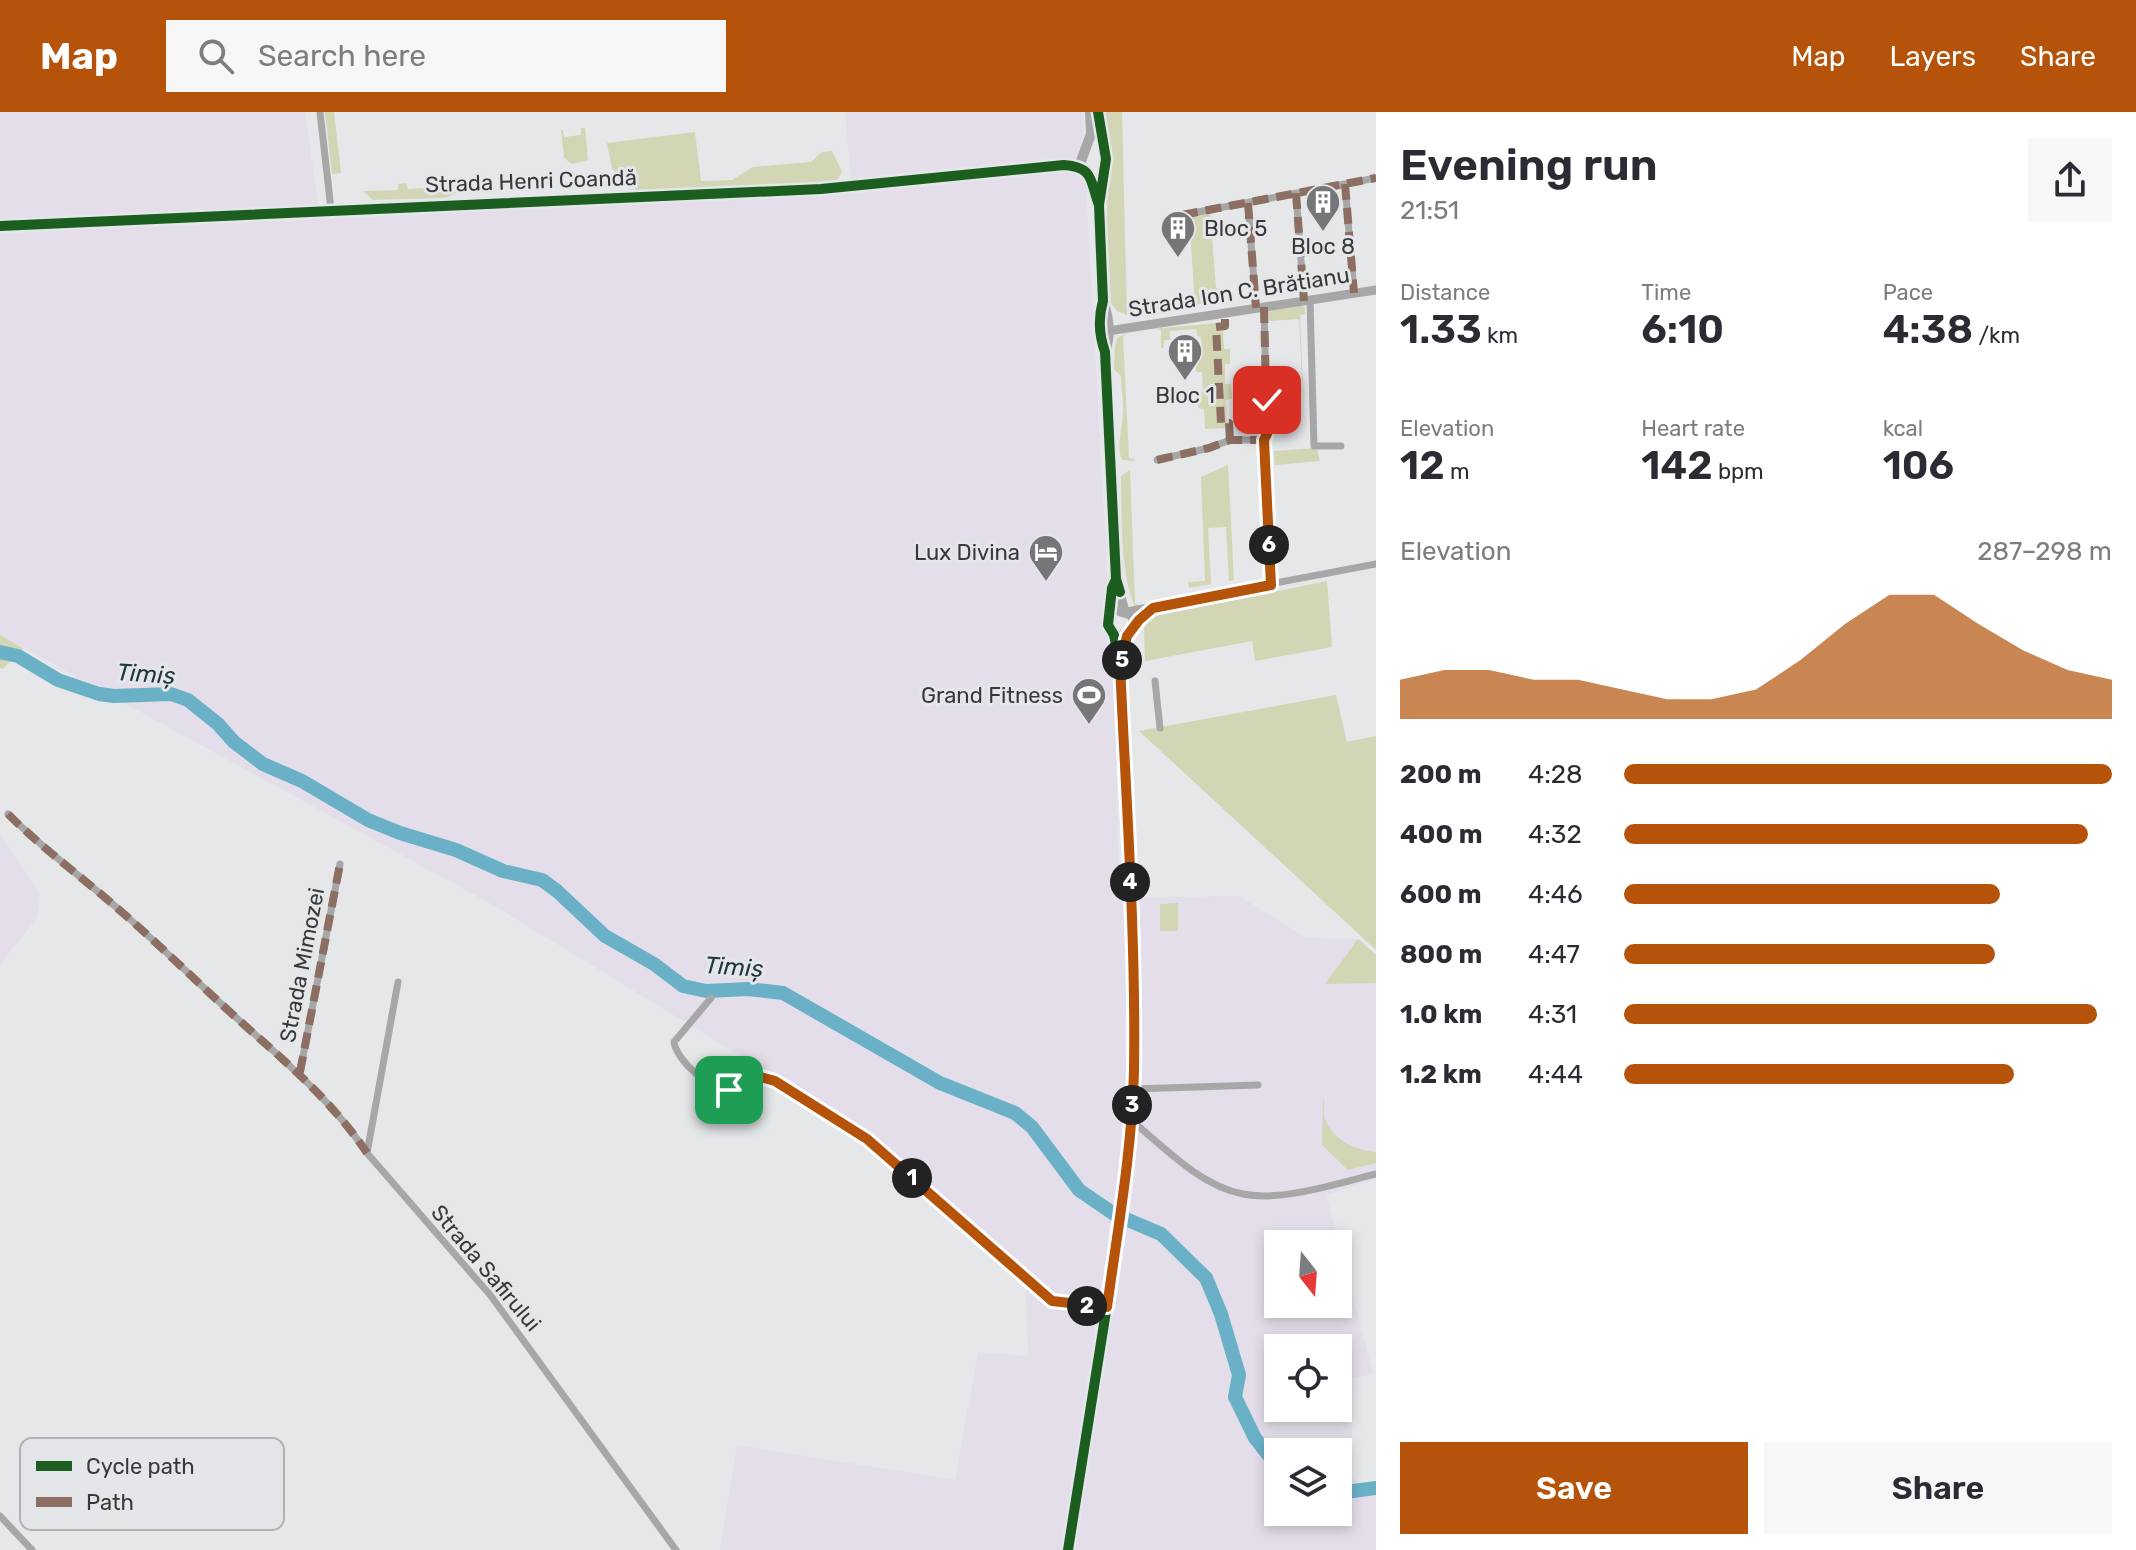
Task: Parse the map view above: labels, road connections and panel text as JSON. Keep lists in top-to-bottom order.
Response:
{
  "streets": {
    "street": [
      "Strada Henri Coandă",
      "Strada Ion C. Brătianu",
      "Strada Mimozei",
      "Strada Safirului"
    ]
  },
  "crossings": [
    ["Strada Mimozei", "Strada Safirului"]
  ],
  "water": ["Timiș"],
  "places": {
    "building": ["Bloc 8", "Bloc 5", "Bloc 1"],
    "hotel": ["Lux Divina"],
    "sports": ["Grand Fitness"]
  },
  "legend": ["Cycle path", "Path"],
  "north": "bottom",
  "page": {
    "header": "Map",
    "search": "Search here",
    "nav": ["Map", "Layers", "Share"],
    "heading": ["Evening run", "21:51"],
    "stats": [
      ["Distance", "1.33 km"],
      ["Time", "6:10"],
      ["Pace", "4:38 /km"],
      ["Elevation", "12 m"],
      ["Heart rate", "142 bpm"],
      ["kcal", "106"]
    ],
    "chart": ["Elevation", "287–298 m"],
    "pins": [
      "6",
      "5",
      "4",
      "3",
      "1",
      "2"
    ],
    "list": [
      {
        "name": "200 m",
        "note": "4:28"
      },
      {
        "name": "400 m",
        "note": "4:32"
      },
      {
        "name": "600 m",
        "note": "4:46"
      },
      {
        "name": "800 m",
        "note": "4:47"
      },
      {
        "name": "1.0 km",
        "note": "4:31"
      },
      {
        "name": "1.2 km",
        "note": "4:44"
      }
    ],
    "buttons": ["Save", "Share"]
  }
}
